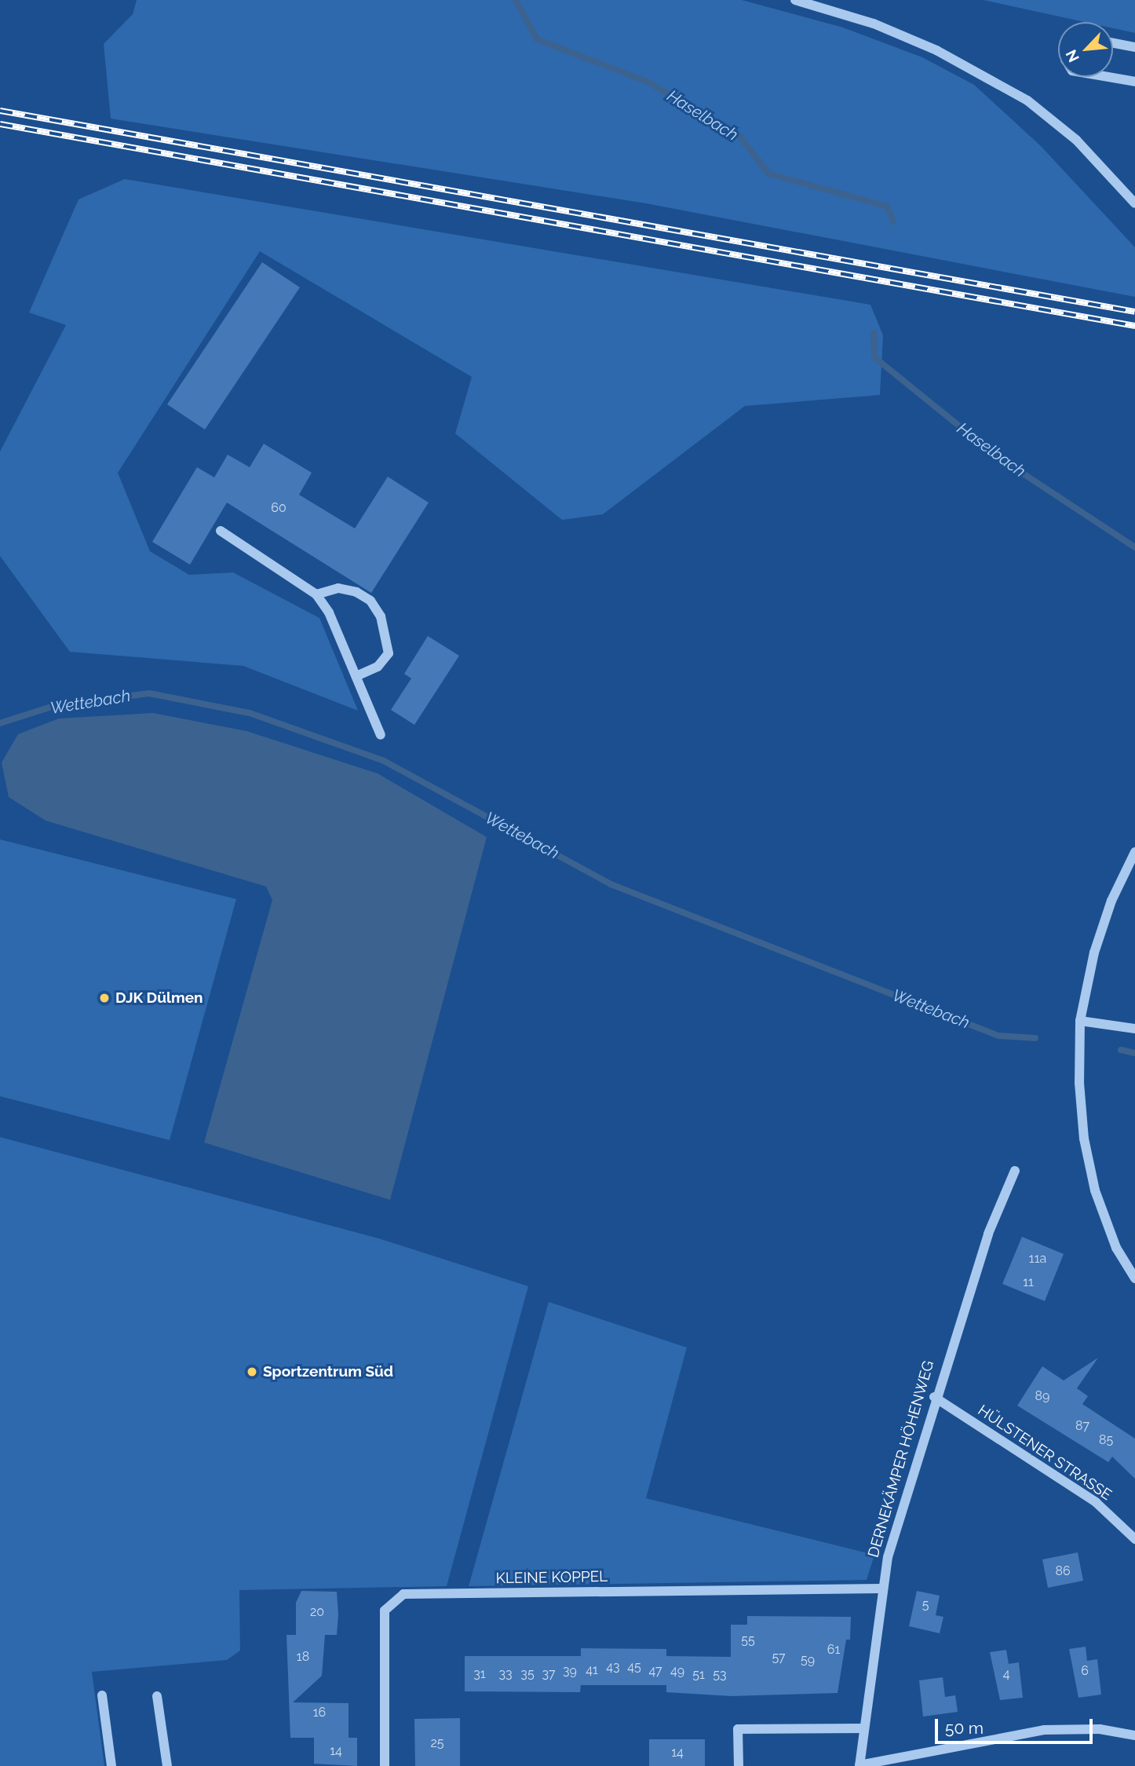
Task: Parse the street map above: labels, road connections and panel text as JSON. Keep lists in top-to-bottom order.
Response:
{
  "streets": {
    "street": ["HÜLSTENER STRASSE", "DERNEKÄMPER HÖHENWEG", "KLEINE KOPPEL"]
  },
  "crossings": [
    ["HÜLSTENER STRASSE", "DERNEKÄMPER HÖHENWEG"],
    ["DERNEKÄMPER HÖHENWEG", "KLEINE KOPPEL"]
  ],
  "water": ["Haselbach", "Wettebach"],
  "places": ["DJK Dülmen", "Sportzentrum Süd"],
  "house_numbers": [
    "60",
    "11a",
    "11",
    "89",
    "87",
    "85",
    "86",
    "5",
    "20",
    "55",
    "61",
    "18",
    "57",
    "59",
    "43",
    "45",
    "41",
    "39",
    "47",
    "49",
    "6",
    "31",
    "33",
    "35",
    "37",
    "4",
    "51",
    "53",
    "16",
    "25",
    "14",
    "14"
  ],
  "scale_bar": "50 m",
  "north": "bottom left"
}
